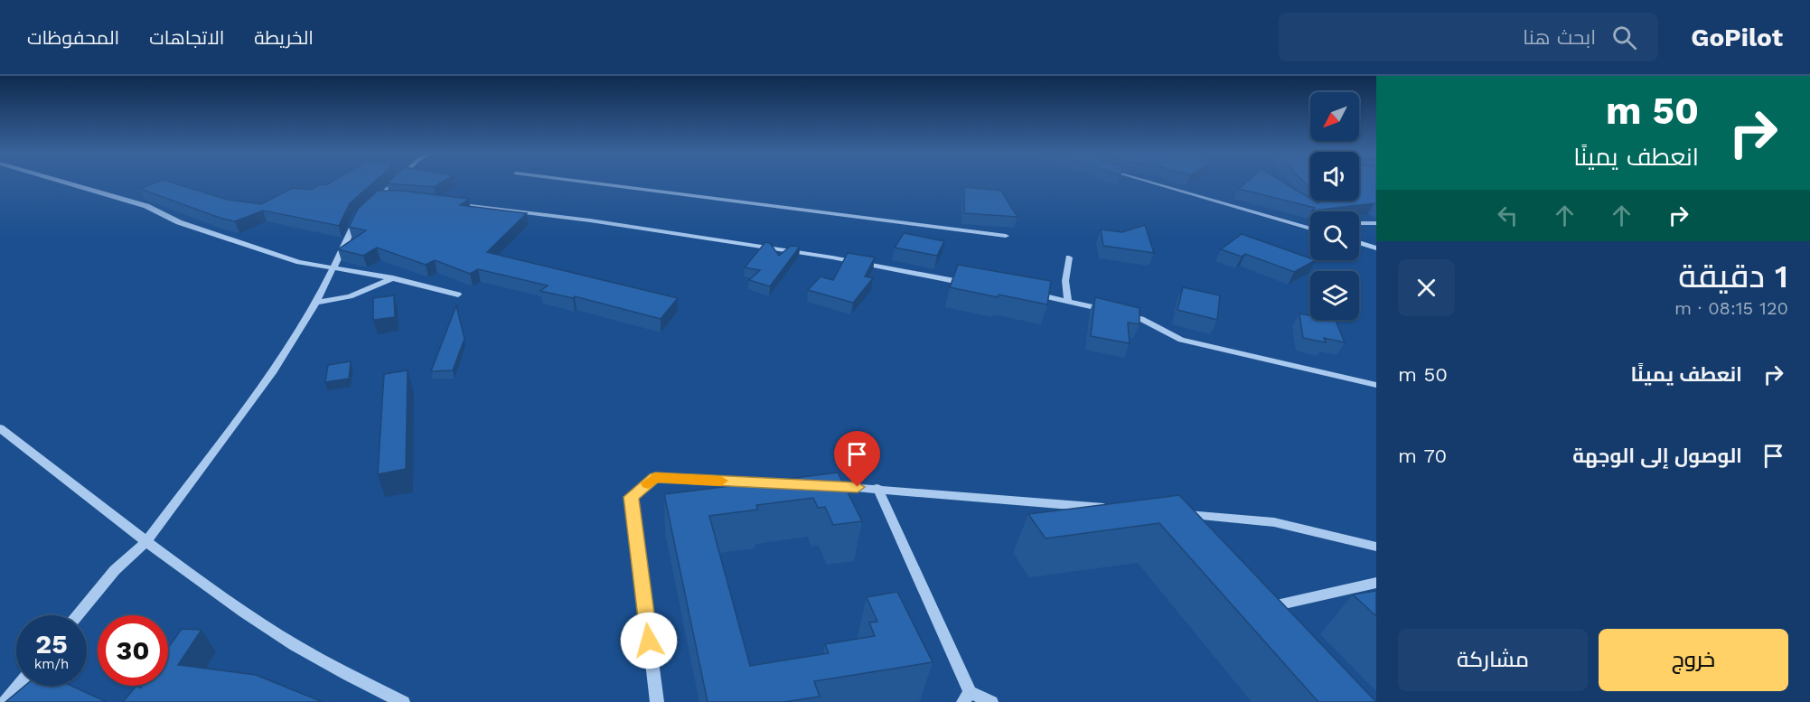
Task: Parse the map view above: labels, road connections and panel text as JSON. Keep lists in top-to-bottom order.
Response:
{
  "north": "bottom left",
  "page": {
    "header": "GoPilot",
    "search": "ابحث هنا",
    "nav": ["الخريطة", "الاتجاهات", "المحفوظات"],
    "turn": ["50 m", "انعطف يمينًا"],
    "heading": ["1 دقيقة", "120 m · 08:15"],
    "list": [
      {
        "name": "انعطف يمينًا",
        "value": "50 m"
      },
      {
        "name": "الوصول إلى الوجهة",
        "value": "70 m"
      }
    ],
    "speed": "25 km/h",
    "limit": "30",
    "buttons": ["خروج", "مشاركة"]
  }
}
